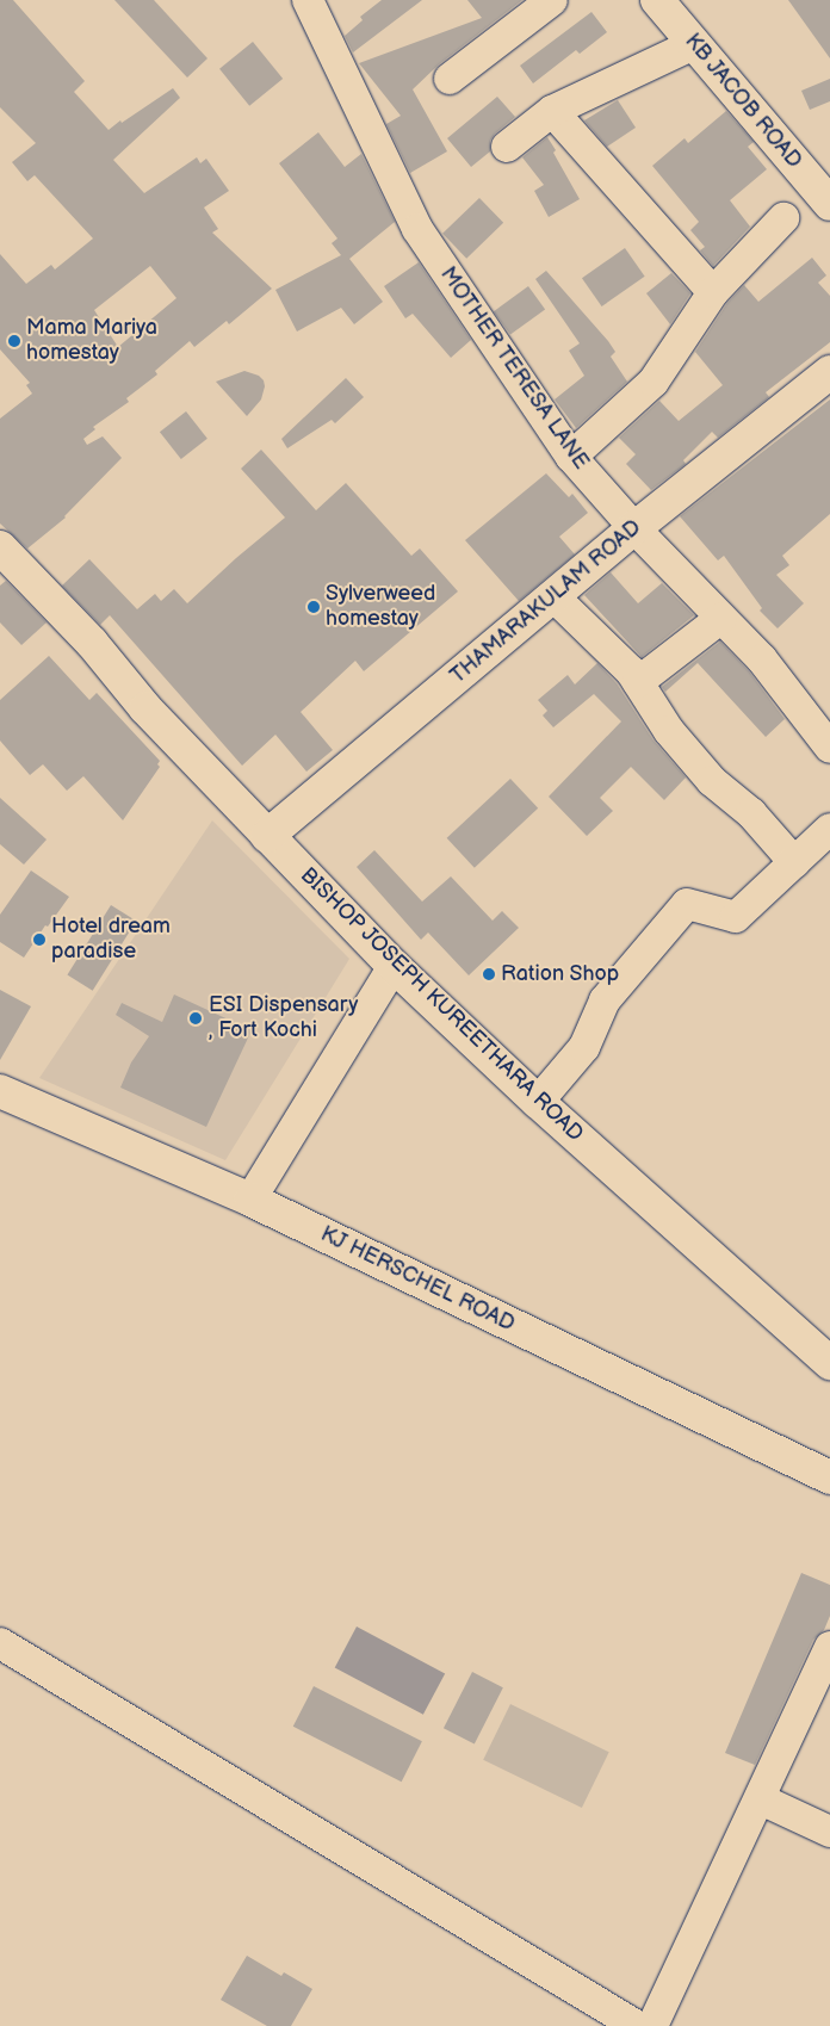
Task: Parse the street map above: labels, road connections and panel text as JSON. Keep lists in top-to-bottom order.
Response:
{
  "streets": {
    "street": [
      "KB JACOB ROAD",
      "MOTHER TERESA LANE",
      "THAMARAKULAM ROAD",
      "BISHOP JOSEPH KUREETHARA ROAD",
      "KJ HERSCHEL ROAD"
    ]
  },
  "crossings": [
    ["MOTHER TERESA LANE", "THAMARAKULAM ROAD"],
    ["THAMARAKULAM ROAD", "BISHOP JOSEPH KUREETHARA ROAD"]
  ],
  "places": [
    "Mama Mariya homestay",
    "Sylverweed homestay",
    "Hotel dream paradise",
    "Ration Shop",
    "ESI Dispensary , Fort Kochi"
  ]
}
